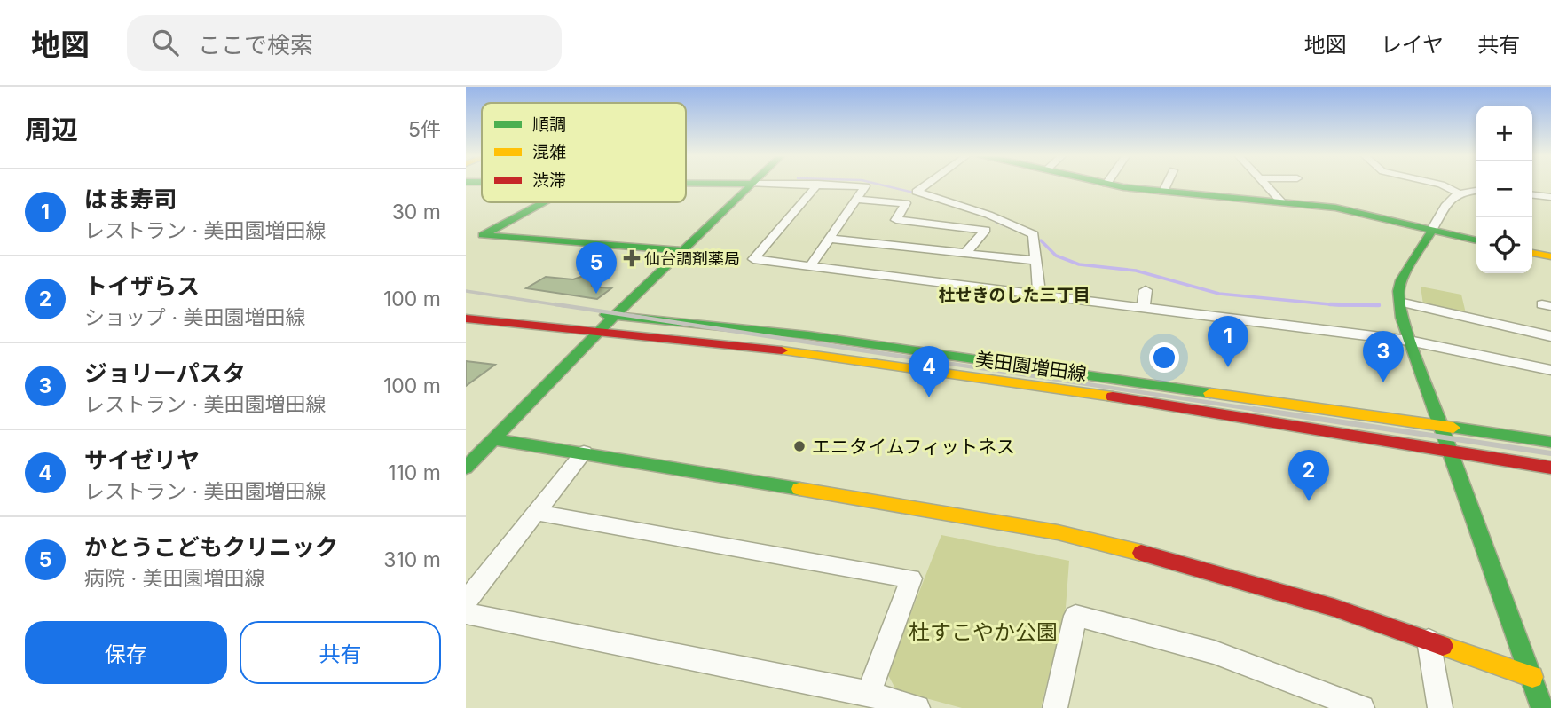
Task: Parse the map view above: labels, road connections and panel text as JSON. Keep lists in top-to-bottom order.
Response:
{
  "streets": {
    "street": ["美田園増田線"]
  },
  "districts": ["杜せきのした三丁目"],
  "parks": ["杜すこやか公園"],
  "places": {
    "health": ["仙台調剤薬局"],
    "other": ["エニタイムフィットネス"]
  },
  "legend": ["順調", "混雑", "渋滞"],
  "page": {
    "header": "地図",
    "search": "ここで検索",
    "nav": ["地図", "レイヤ", "共有"],
    "heading": ["周辺", "5件"],
    "map_buttons": ["+", "−"],
    "list": [
      {
        "mark": "1",
        "name": "はま寿司",
        "note": "レストラン · 美田園増田線",
        "value": "30 m"
      },
      {
        "mark": "2",
        "name": "トイザらス",
        "note": "ショップ · 美田園増田線",
        "value": "100 m"
      },
      {
        "mark": "3",
        "name": "ジョリーパスタ",
        "note": "レストラン · 美田園増田線",
        "value": "100 m"
      },
      {
        "mark": "4",
        "name": "サイゼリヤ",
        "note": "レストラン · 美田園増田線",
        "value": "110 m"
      },
      {
        "mark": "5",
        "name": "かとうこどもクリニック",
        "note": "病院 · 美田園増田線",
        "value": "310 m"
      }
    ],
    "pins": [
      "5",
      "1",
      "3",
      "4",
      "2"
    ],
    "buttons": ["保存", "共有"]
  }
}
